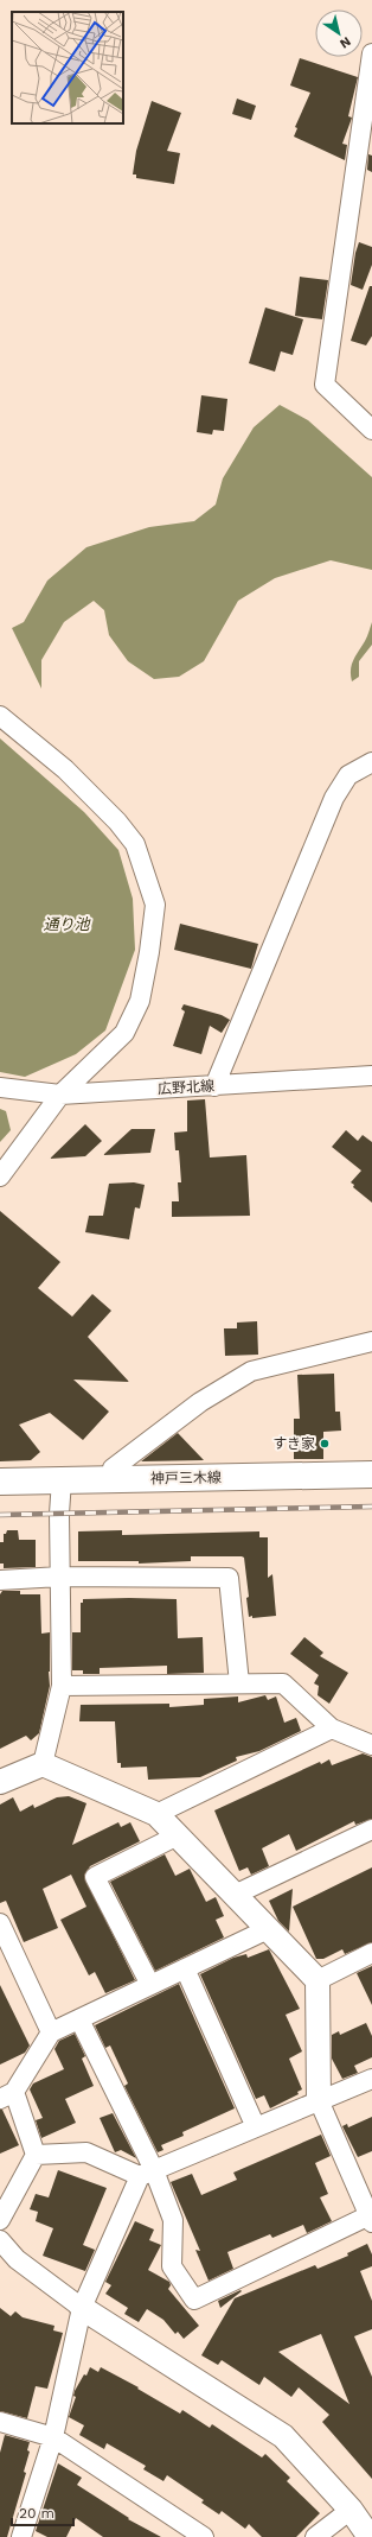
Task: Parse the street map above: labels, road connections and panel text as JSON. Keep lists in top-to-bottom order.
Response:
{
  "streets": {
    "main road": ["神戸三木線"],
    "street": ["広野北線"]
  },
  "water": ["通り池"],
  "places": ["すき家"],
  "scale_bar": "20 m",
  "north": "bottom right"
}
